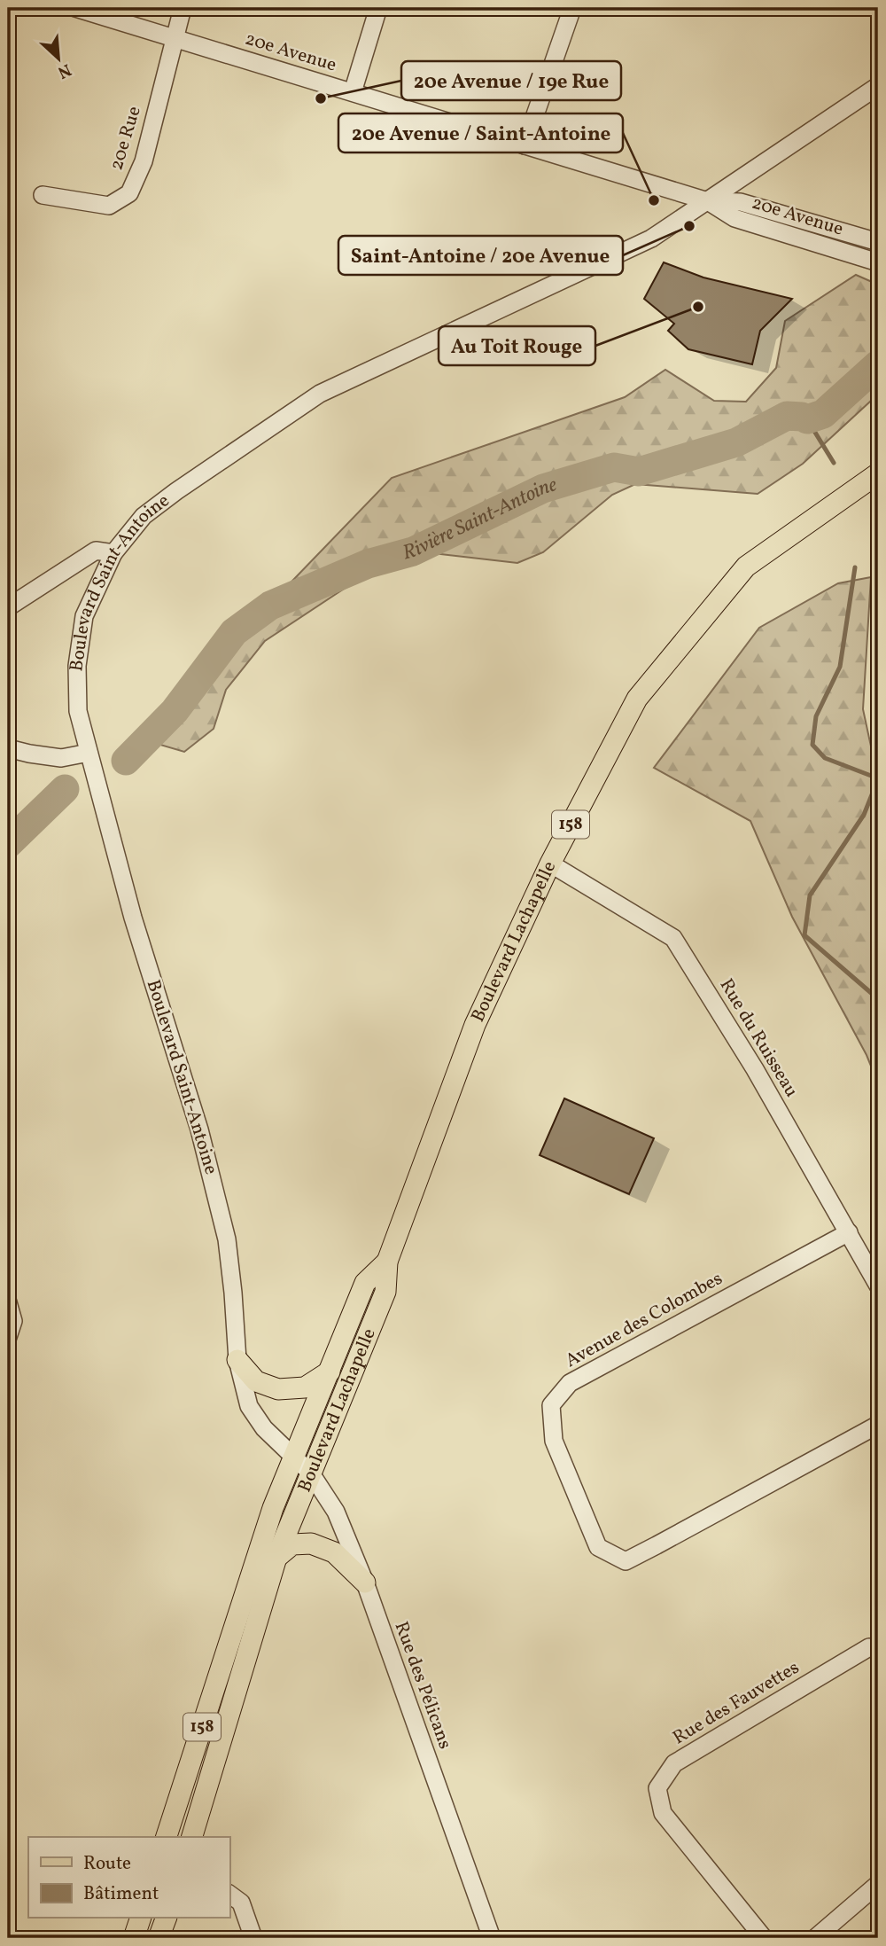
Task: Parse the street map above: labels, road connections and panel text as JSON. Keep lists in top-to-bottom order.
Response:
{
  "streets": {
    "main road": ["158", "Boulevard Lachapelle"],
    "street": [
      "20e Avenue",
      "20e Rue",
      "Boulevard Saint-Antoine",
      "Rue du Ruisseau",
      "Avenue des Colombes",
      "Rue des Pélicans",
      "Rue des Fauvettes"
    ]
  },
  "crossings": [
    ["20e Avenue", "20e Rue"],
    ["20e Avenue", "Boulevard Saint-Antoine"],
    ["Boulevard Saint-Antoine", "Boulevard Lachapelle"],
    ["Boulevard Saint-Antoine", "Rue des Pélicans"],
    ["158", "Boulevard Lachapelle"],
    ["Boulevard Lachapelle", "Rue du Ruisseau"],
    ["Boulevard Lachapelle", "Rue des Pélicans"],
    ["Rue du Ruisseau", "Avenue des Colombes"]
  ],
  "water": ["Rivière Saint-Antoine"],
  "places": [
    "20e Avenue / 19e Rue",
    "20e Avenue / Saint-Antoine",
    "Saint-Antoine / 20e Avenue",
    "Au Toit Rouge"
  ],
  "legend": ["Route", "Bâtiment"],
  "north": "bottom right"
}
